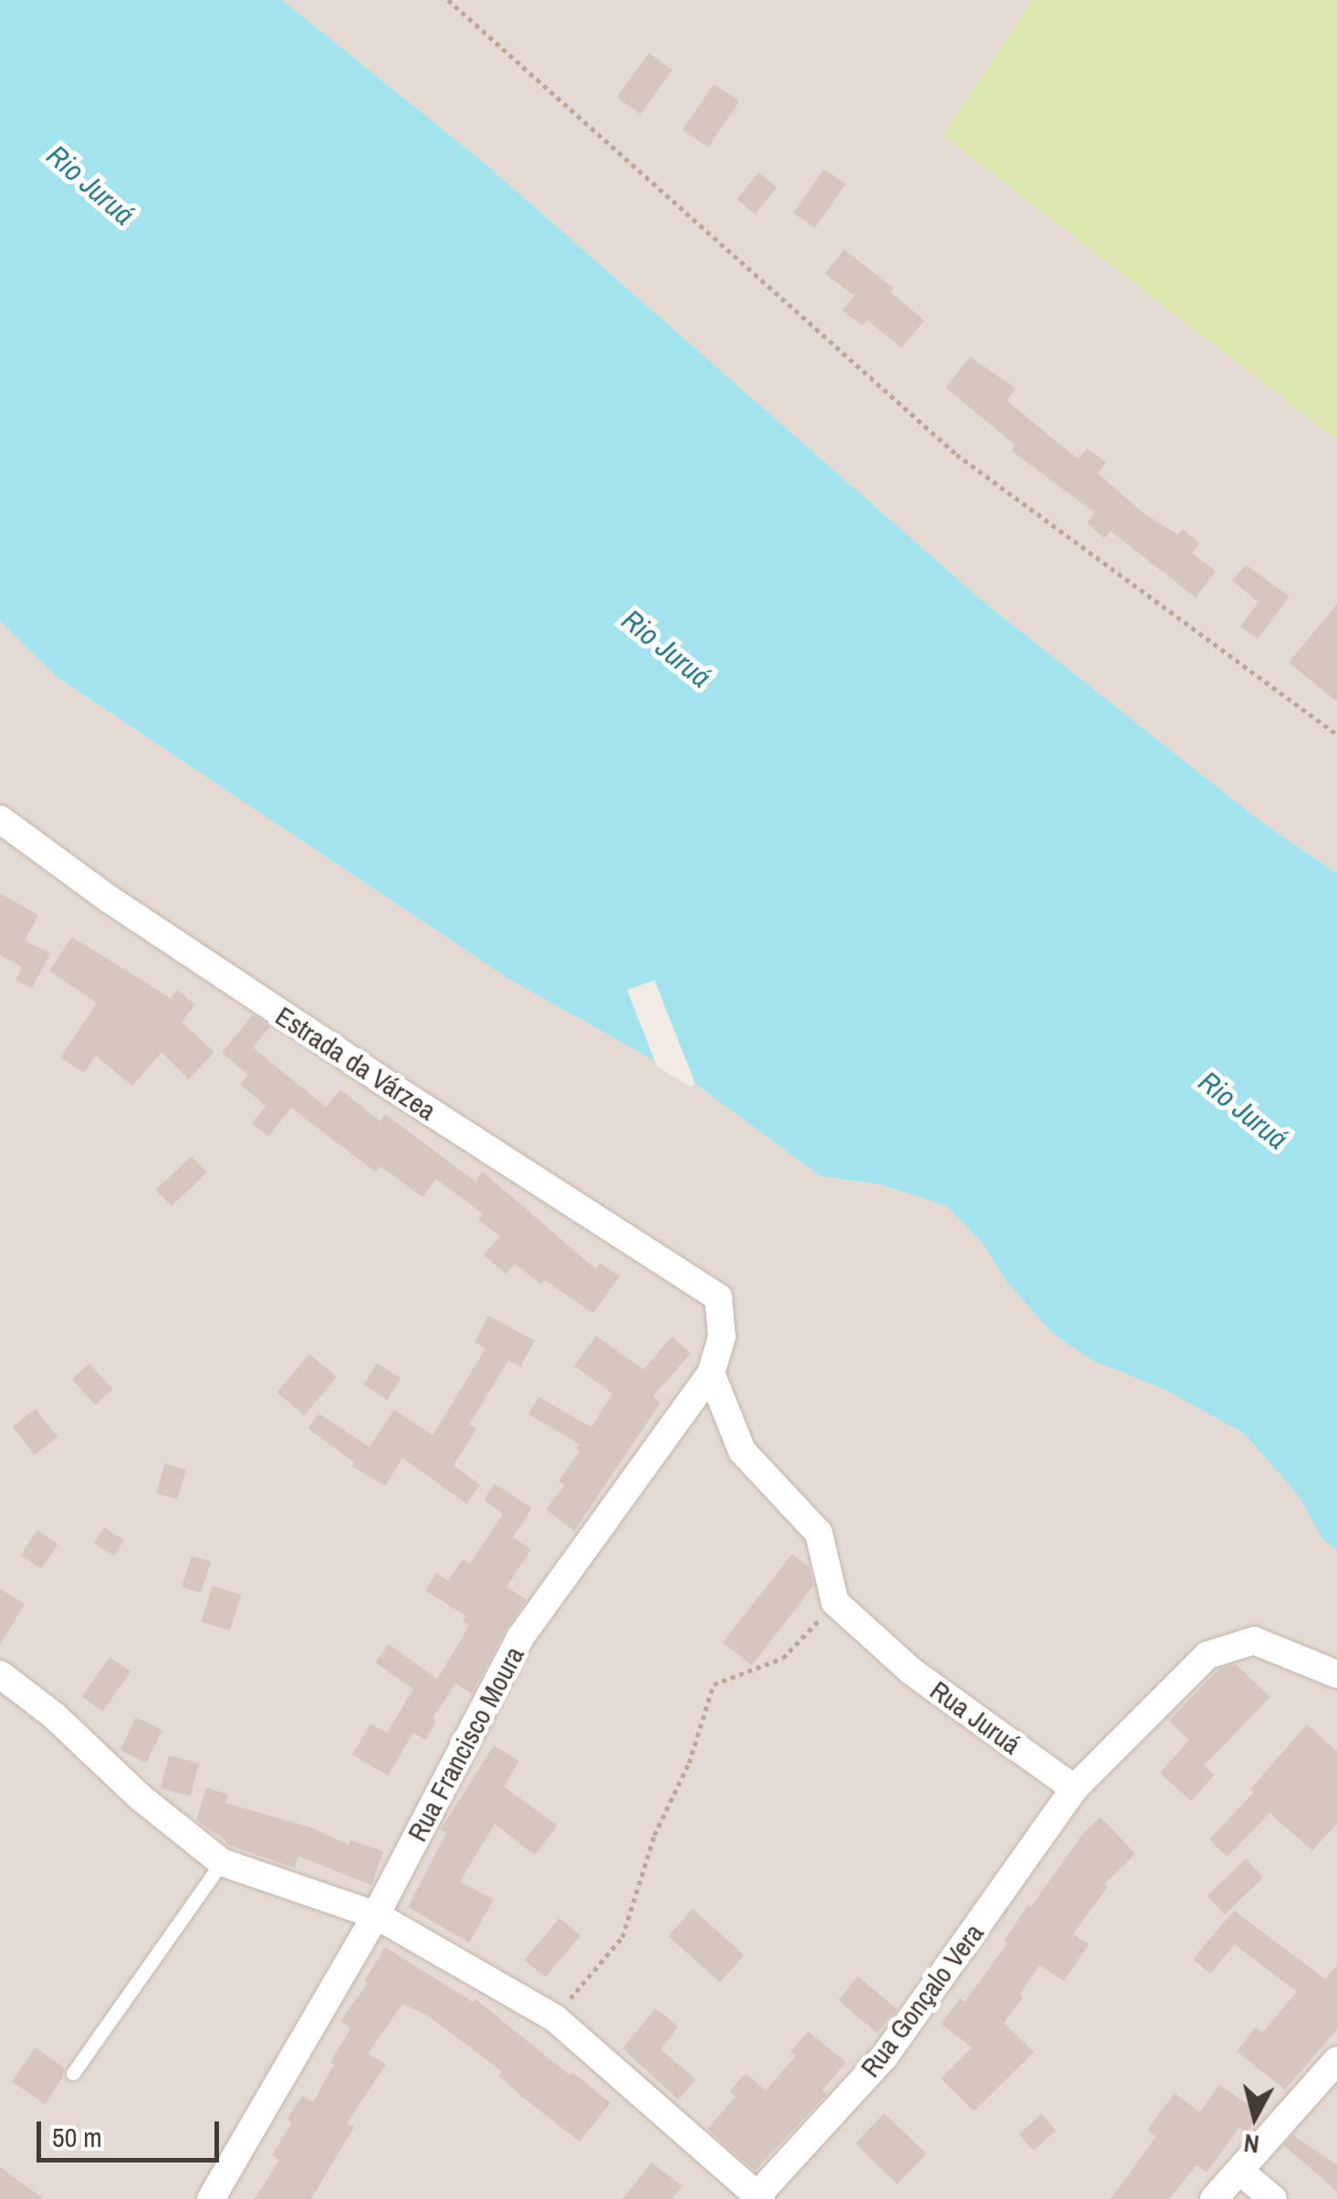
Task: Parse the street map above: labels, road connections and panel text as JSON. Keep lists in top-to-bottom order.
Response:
{
  "streets": {
    "street": [
      "Estrada da Várzea",
      "Rua Juruá",
      "Rua Francisco Moura",
      "Rua Gonçalo Vera"
    ]
  },
  "crossings": [
    ["Estrada da Várzea", "Rua Francisco Moura"],
    ["Rua Juruá", "Rua Gonçalo Vera"]
  ],
  "water": ["Rio Juruá"],
  "scale_bar": "50 m",
  "north": "bottom"
}
